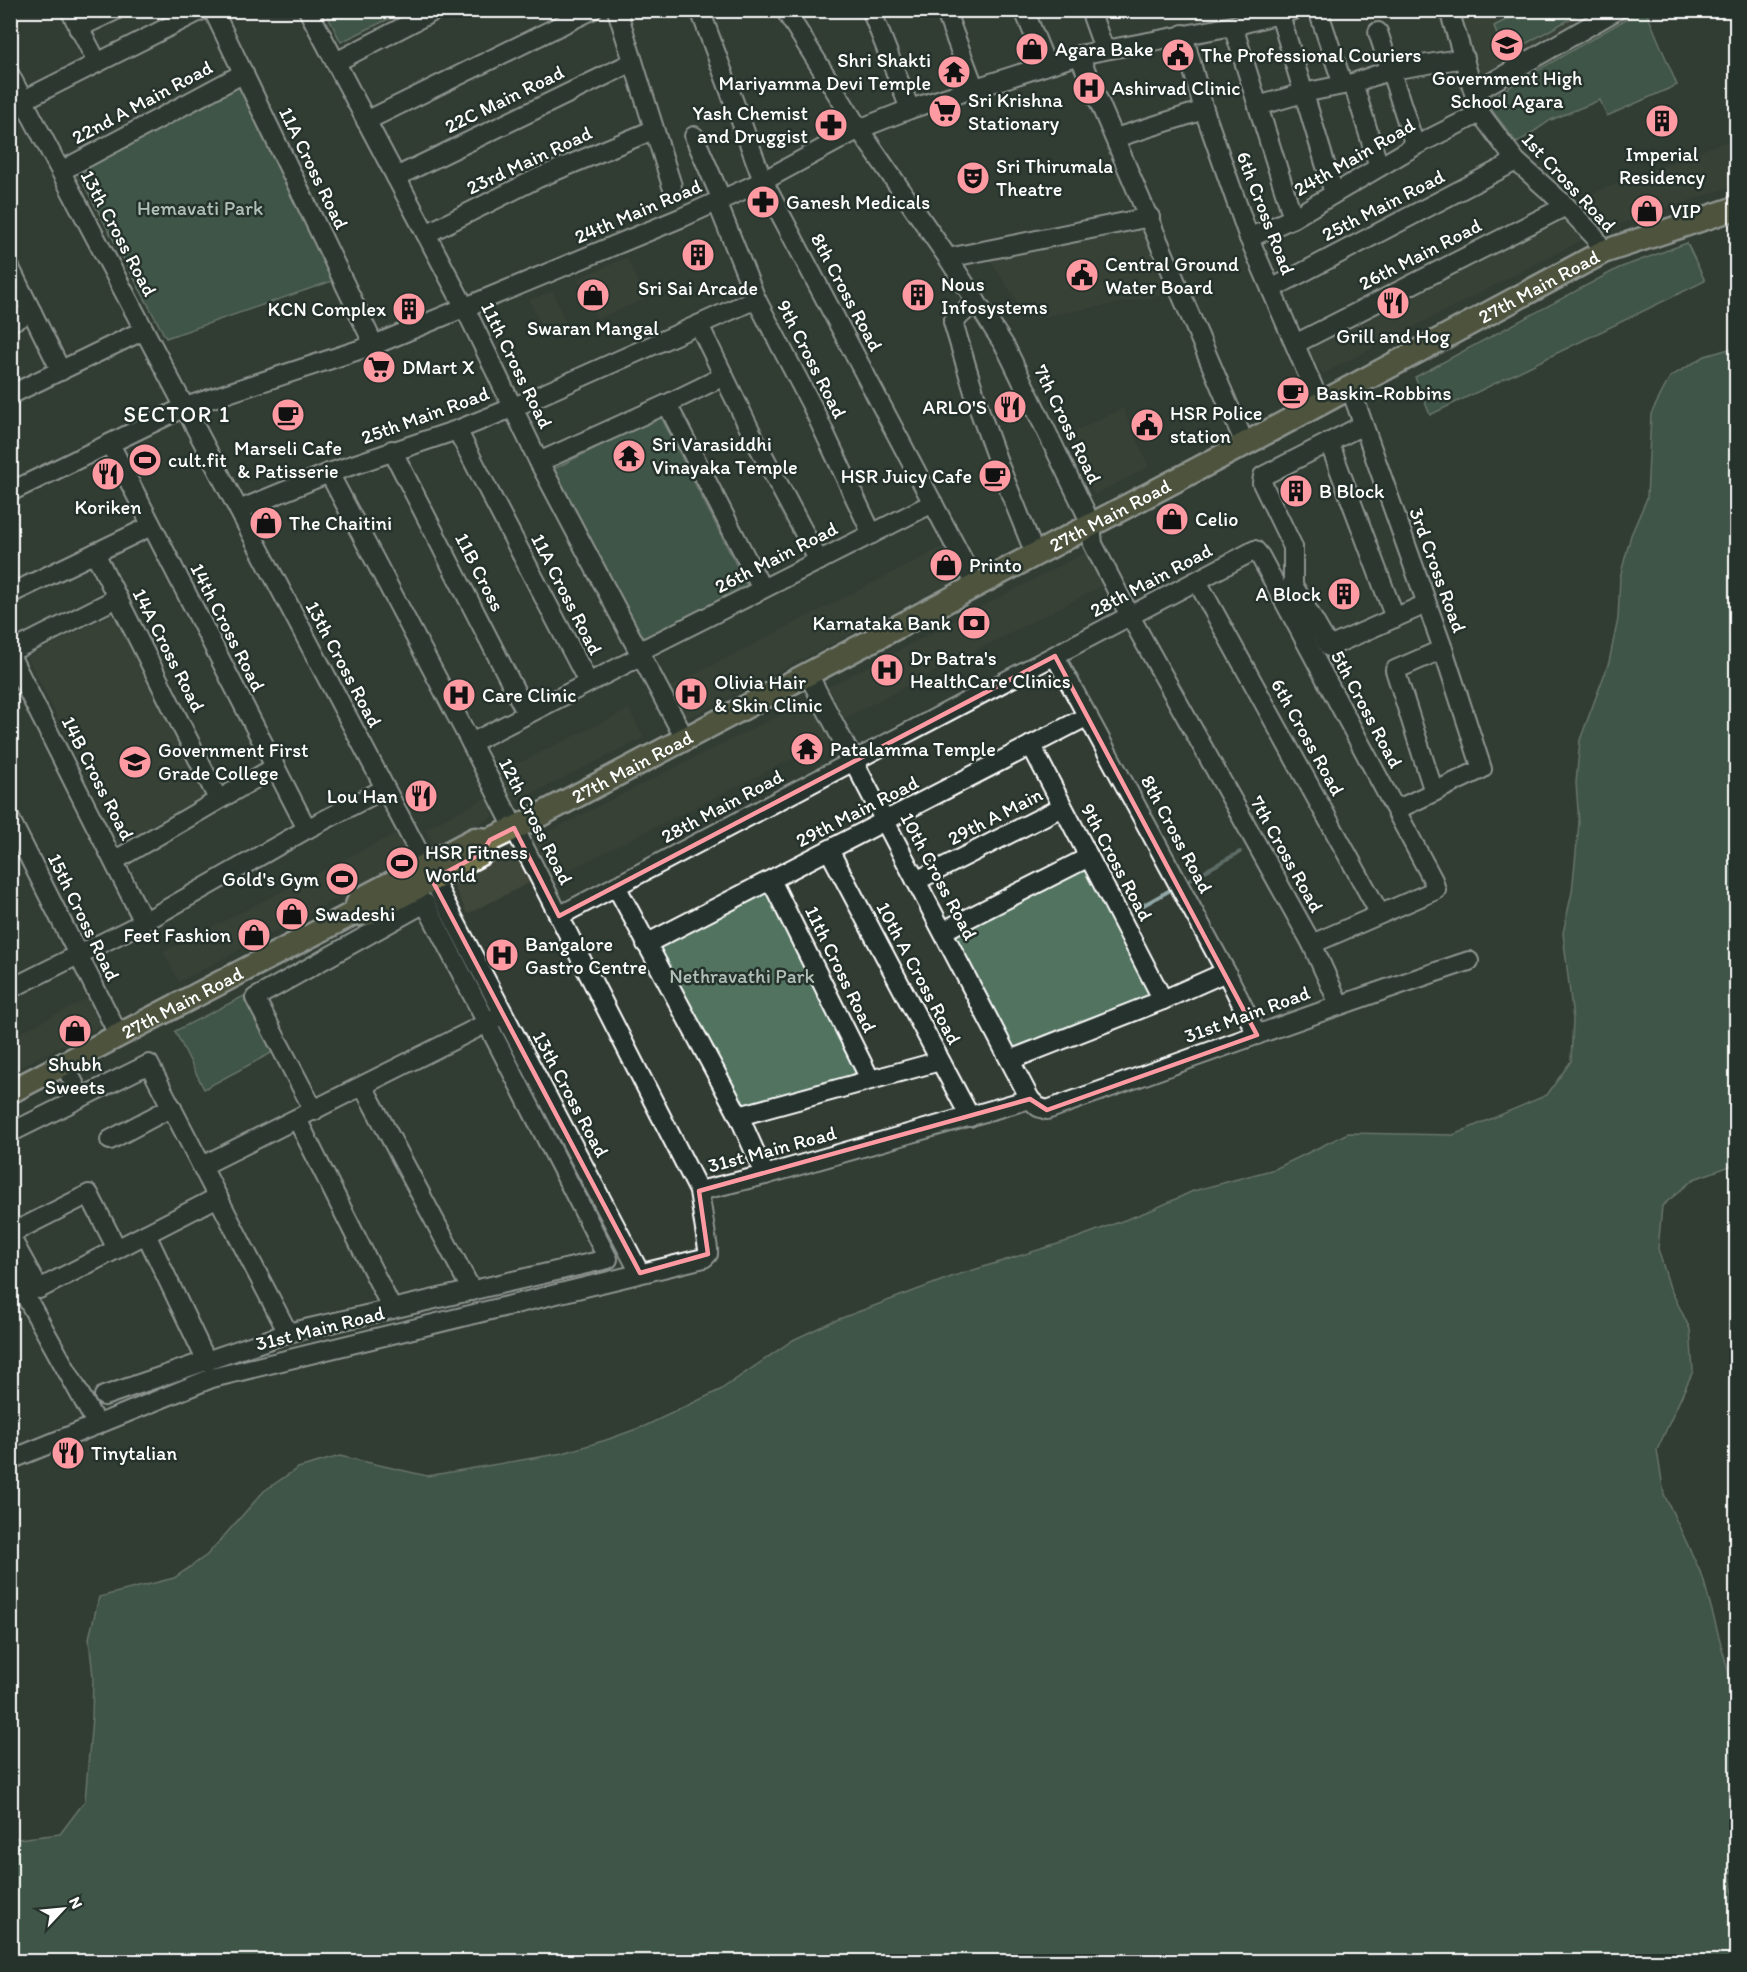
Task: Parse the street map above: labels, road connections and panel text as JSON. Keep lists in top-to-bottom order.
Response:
{
  "streets": {
    "main road": ["27th Main Road"],
    "street": [
      "22C Main Road",
      "22nd A Main Road",
      "24th Main Road",
      "23rd Main Road",
      "11A Cross Road",
      "1st Cross Road",
      "25th Main Road",
      "6th Cross Road",
      "13th Cross Road",
      "26th Main Road",
      "8th Cross Road",
      "9th Cross Road",
      "11th Cross Road",
      "7th Cross Road",
      "3rd Cross Road",
      "11B Cross",
      "28th Main Road",
      "14th Cross Road",
      "14A Cross Road",
      "5th Cross Road",
      "14B Cross Road",
      "29th Main Road",
      "29th A Main",
      "12th Cross Road",
      "10th Cross Road",
      "15th Cross Road",
      "10th A Cross Road",
      "31st Main Road"
    ]
  },
  "crossings": [
    ["22C Main Road", "11th Cross Road"],
    ["22nd A Main Road", "11A Cross Road"],
    ["22nd A Main Road", "13th Cross Road"],
    ["24th Main Road", "11A Cross Road"],
    ["24th Main Road", "1st Cross Road"],
    ["24th Main Road", "6th Cross Road"],
    ["24th Main Road", "13th Cross Road"],
    ["24th Main Road", "8th Cross Road"],
    ["24th Main Road", "9th Cross Road"],
    ["24th Main Road", "11th Cross Road"],
    ["24th Main Road", "7th Cross Road"],
    ["24th Main Road", "14th Cross Road"],
    ["23rd Main Road", "11th Cross Road"],
    ["11A Cross Road", "25th Main Road"],
    ["11A Cross Road", "26th Main Road"],
    ["1st Cross Road", "25th Main Road"],
    ["1st Cross Road", "26th Main Road"],
    ["1st Cross Road", "27th Main Road"],
    ["25th Main Road", "6th Cross Road"],
    ["25th Main Road", "13th Cross Road"],
    ["25th Main Road", "9th Cross Road"],
    ["25th Main Road", "11th Cross Road"],
    ["25th Main Road", "11B Cross"],
    ["25th Main Road", "12th Cross Road"],
    ["6th Cross Road", "26th Main Road"],
    ["6th Cross Road", "27th Main Road"],
    ["6th Cross Road", "28th Main Road"],
    ["6th Cross Road", "5th Cross Road"],
    ["13th Cross Road", "27th Main Road"],
    ["13th Cross Road", "31st Main Road"],
    ["26th Main Road", "8th Cross Road"],
    ["26th Main Road", "9th Cross Road"],
    ["26th Main Road", "11th Cross Road"],
    ["26th Main Road", "11B Cross"],
    ["26th Main Road", "12th Cross Road"],
    ["27th Main Road", "8th Cross Road"],
    ["27th Main Road", "11th Cross Road"],
    ["27th Main Road", "7th Cross Road"],
    ["27th Main Road", "3rd Cross Road"],
    ["27th Main Road", "12th Cross Road"],
    ["27th Main Road", "10th Cross Road"],
    ["27th Main Road", "15th Cross Road"],
    ["8th Cross Road", "28th Main Road"],
    ["8th Cross Road", "29th Main Road"],
    ["8th Cross Road", "31st Main Road"],
    ["9th Cross Road", "29th Main Road"],
    ["9th Cross Road", "29th A Main"],
    ["11th Cross Road", "29th Main Road"],
    ["7th Cross Road", "28th Main Road"],
    ["7th Cross Road", "31st Main Road"],
    ["28th Main Road", "5th Cross Road"],
    ["28th Main Road", "12th Cross Road"],
    ["28th Main Road", "10th Cross Road"],
    ["29th Main Road", "10th Cross Road"],
    ["29th Main Road", "10th A Cross Road"],
    ["29th A Main", "10th Cross Road"],
    ["12th Cross Road", "31st Main Road"],
    ["10th Cross Road", "31st Main Road"],
    ["10th A Cross Road", "31st Main Road"]
  ],
  "districts": ["SECTOR 1"],
  "parks": ["Hemavati Park", "Nethravathi Park"],
  "places": {
    "school or university": ["Government High School Agara", "Government First Grade College"],
    "shop": [
      "Agara Bake",
      "VIP",
      "Swaran Mangal",
      "Celio",
      "The Chaitini",
      "Printo",
      "Swadeshi",
      "Feet Fashion",
      "Shubh Sweets"
    ],
    "public building": ["The Professional Couriers", "Central Ground Water Board", "HSR Police station"],
    "temple": ["Shri Shakti Mariyamma Devi Temple", "Sri Varasiddhi Vinayaka Temple", "Patalamma Temple"],
    "hospital": [
      "Ashirvad Clinic",
      "Dr Batra's HealthCare Clinics",
      "Olivia Hair & Skin Clinic",
      "Care Clinic",
      "Bangalore Gastro Centre"
    ],
    "supermarket": ["Sri Krishna Stationary", "DMart X"],
    "building": [
      "Imperial Residency",
      "Sri Sai Arcade",
      "Nous Infosystems",
      "KCN Complex",
      "B Block",
      "A Block"
    ],
    "pharmacy": ["Yash Chemist and Druggist", "Ganesh Medicals"],
    "theatre": ["Sri Thirumala Theatre"],
    "restaurant": [
      "Grill and Hog",
      "ARLO'S",
      "Koriken",
      "Lou Han",
      "Tinytalian"
    ],
    "cafe": ["Baskin-Robbins", "Marseli Cafe & Patisserie", "HSR Juicy Cafe"],
    "sports": ["cult.fit", "HSR Fitness World", "Gold's Gym"],
    "bank": ["Karnataka Bank"]
  },
  "north": "top right"
}
